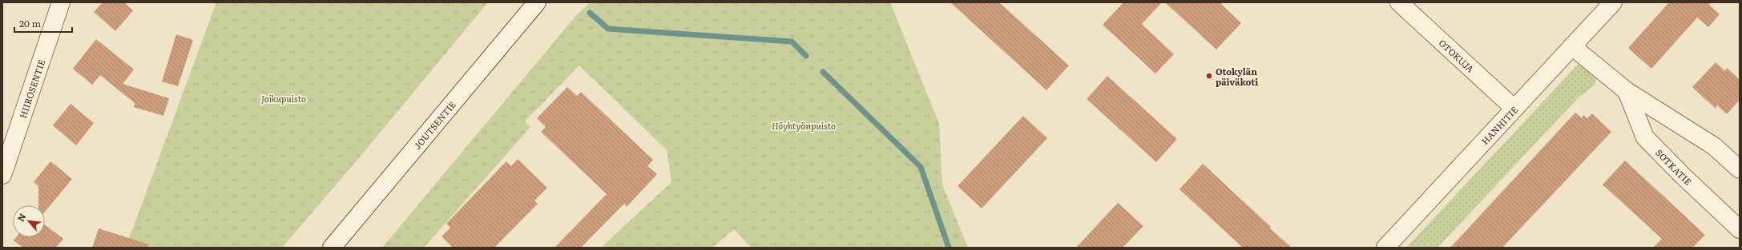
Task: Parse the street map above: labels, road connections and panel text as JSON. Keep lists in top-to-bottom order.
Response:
{
  "streets": {
    "street": [
      "OTOKUJA",
      "HIIROSENTIE",
      "HANHITIE",
      "JOUTSENTIE",
      "SOTKATIE"
    ]
  },
  "crossings": [
    ["OTOKUJA", "HANHITIE"],
    ["HANHITIE", "SOTKATIE"]
  ],
  "parks": ["Joikupuisto", "Höyhtyänpuisto"],
  "places": ["Otokylän päiväkoti"],
  "scale_bar": "20 m",
  "north": "top left"
}
